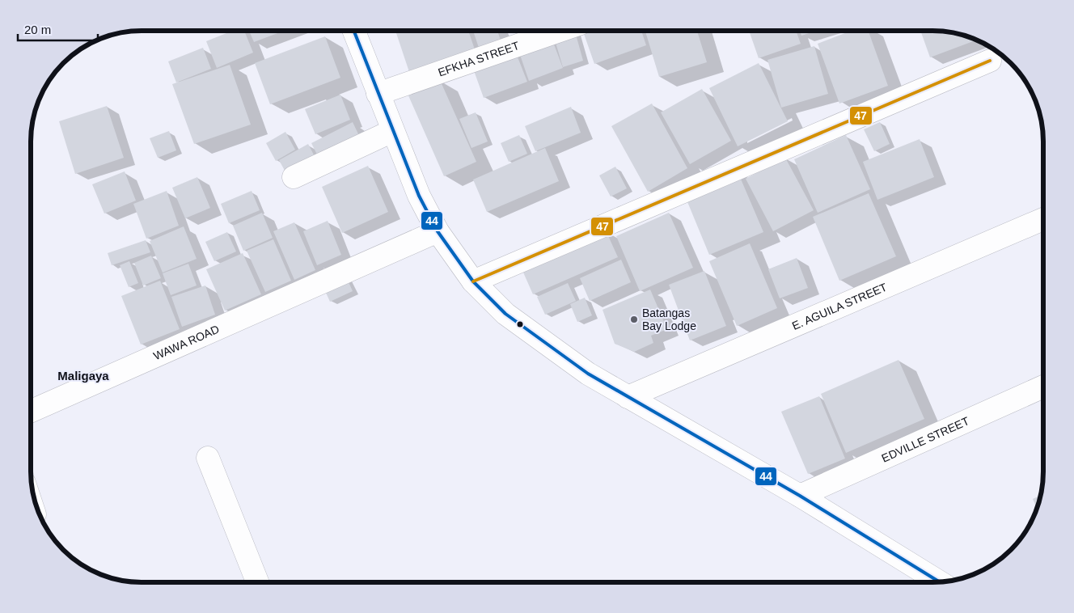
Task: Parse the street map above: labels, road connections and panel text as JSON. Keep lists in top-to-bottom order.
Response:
{
  "streets": {
    "street": [
      "EFKHA STREET",
      "E. AGUILA STREET",
      "WAWA ROAD",
      "EDVILLE STREET"
    ]
  },
  "districts": ["Maligaya"],
  "places": ["Batangas Bay Lodge"],
  "lines": ["transit line 44", "transit line 47"],
  "scale_bar": "20 m"
}
